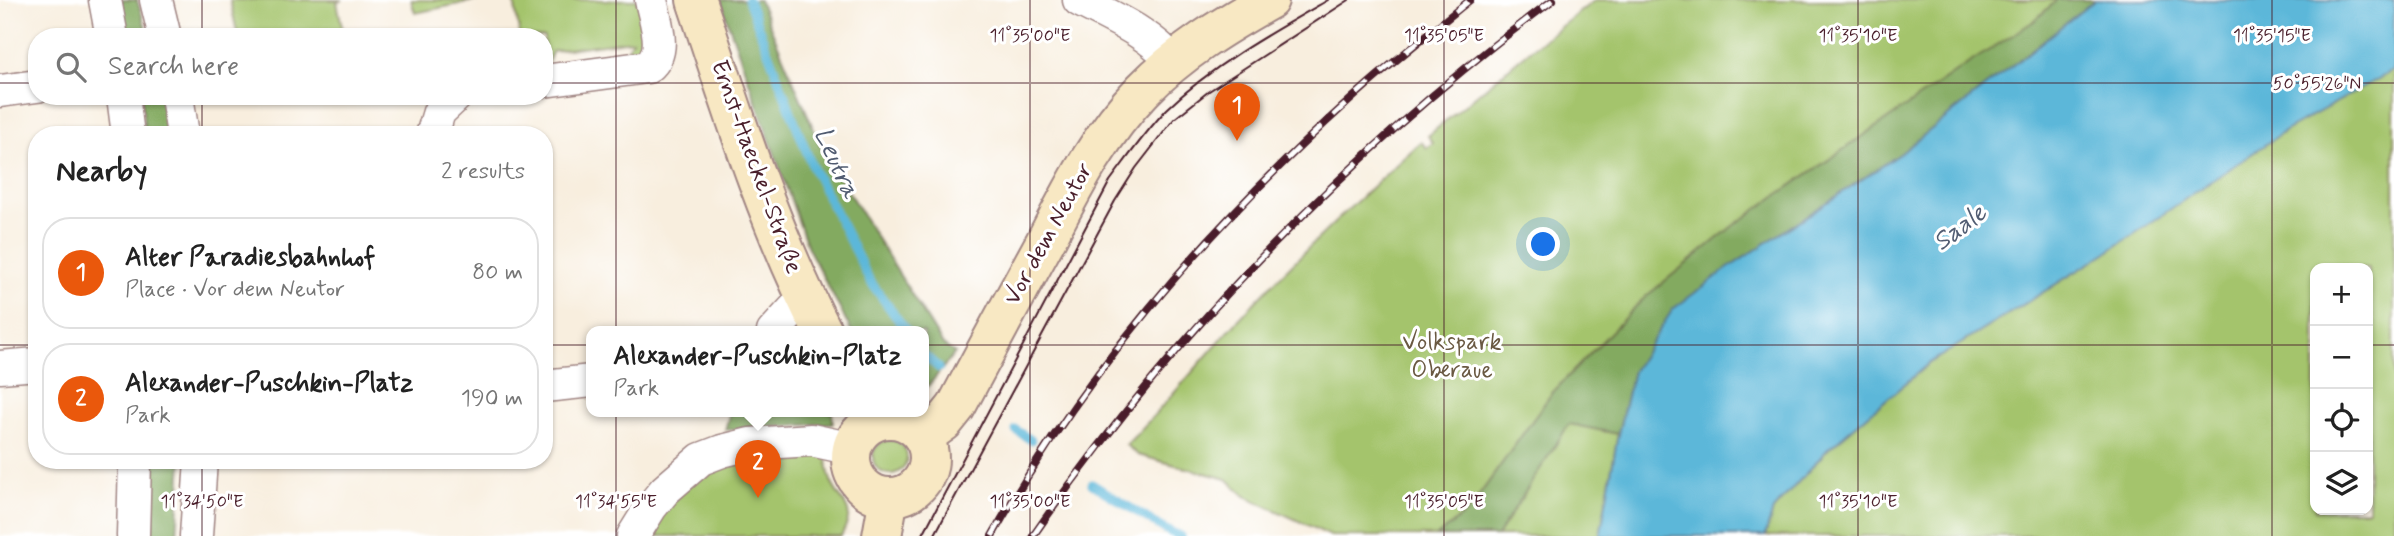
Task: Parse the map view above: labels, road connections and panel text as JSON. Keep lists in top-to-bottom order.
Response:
{
  "streets": {
    "main road": ["Ernst-Haeckel-Straße", "Vor dem Neutor"]
  },
  "water": ["Leutra", "Saale"],
  "parks": ["Volkspark Oberaue"],
  "page": {
    "search": "Search here",
    "pins": ["1", "2"],
    "heading": ["Nearby", "2 results"],
    "list": [
      {
        "mark": "1",
        "name": "Alter Paradiesbahnhof",
        "note": "Place · Vor dem Neutor",
        "value": "80 m"
      },
      {
        "mark": "2",
        "name": "Alexander-Puschkin-Platz",
        "note": "Park",
        "value": "190 m"
      }
    ],
    "map_buttons": ["+", "−"],
    "popup": ["Alexander-Puschkin-Platz", "Park"]
  },
  "coordinates": [
    "11°35'00\"E",
    "11°35'05\"E",
    "11°35'10\"E",
    "11°35'15\"E",
    "50°55'26\"N",
    "11°34'50\"E",
    "11°34'55\"E"
  ]
}
